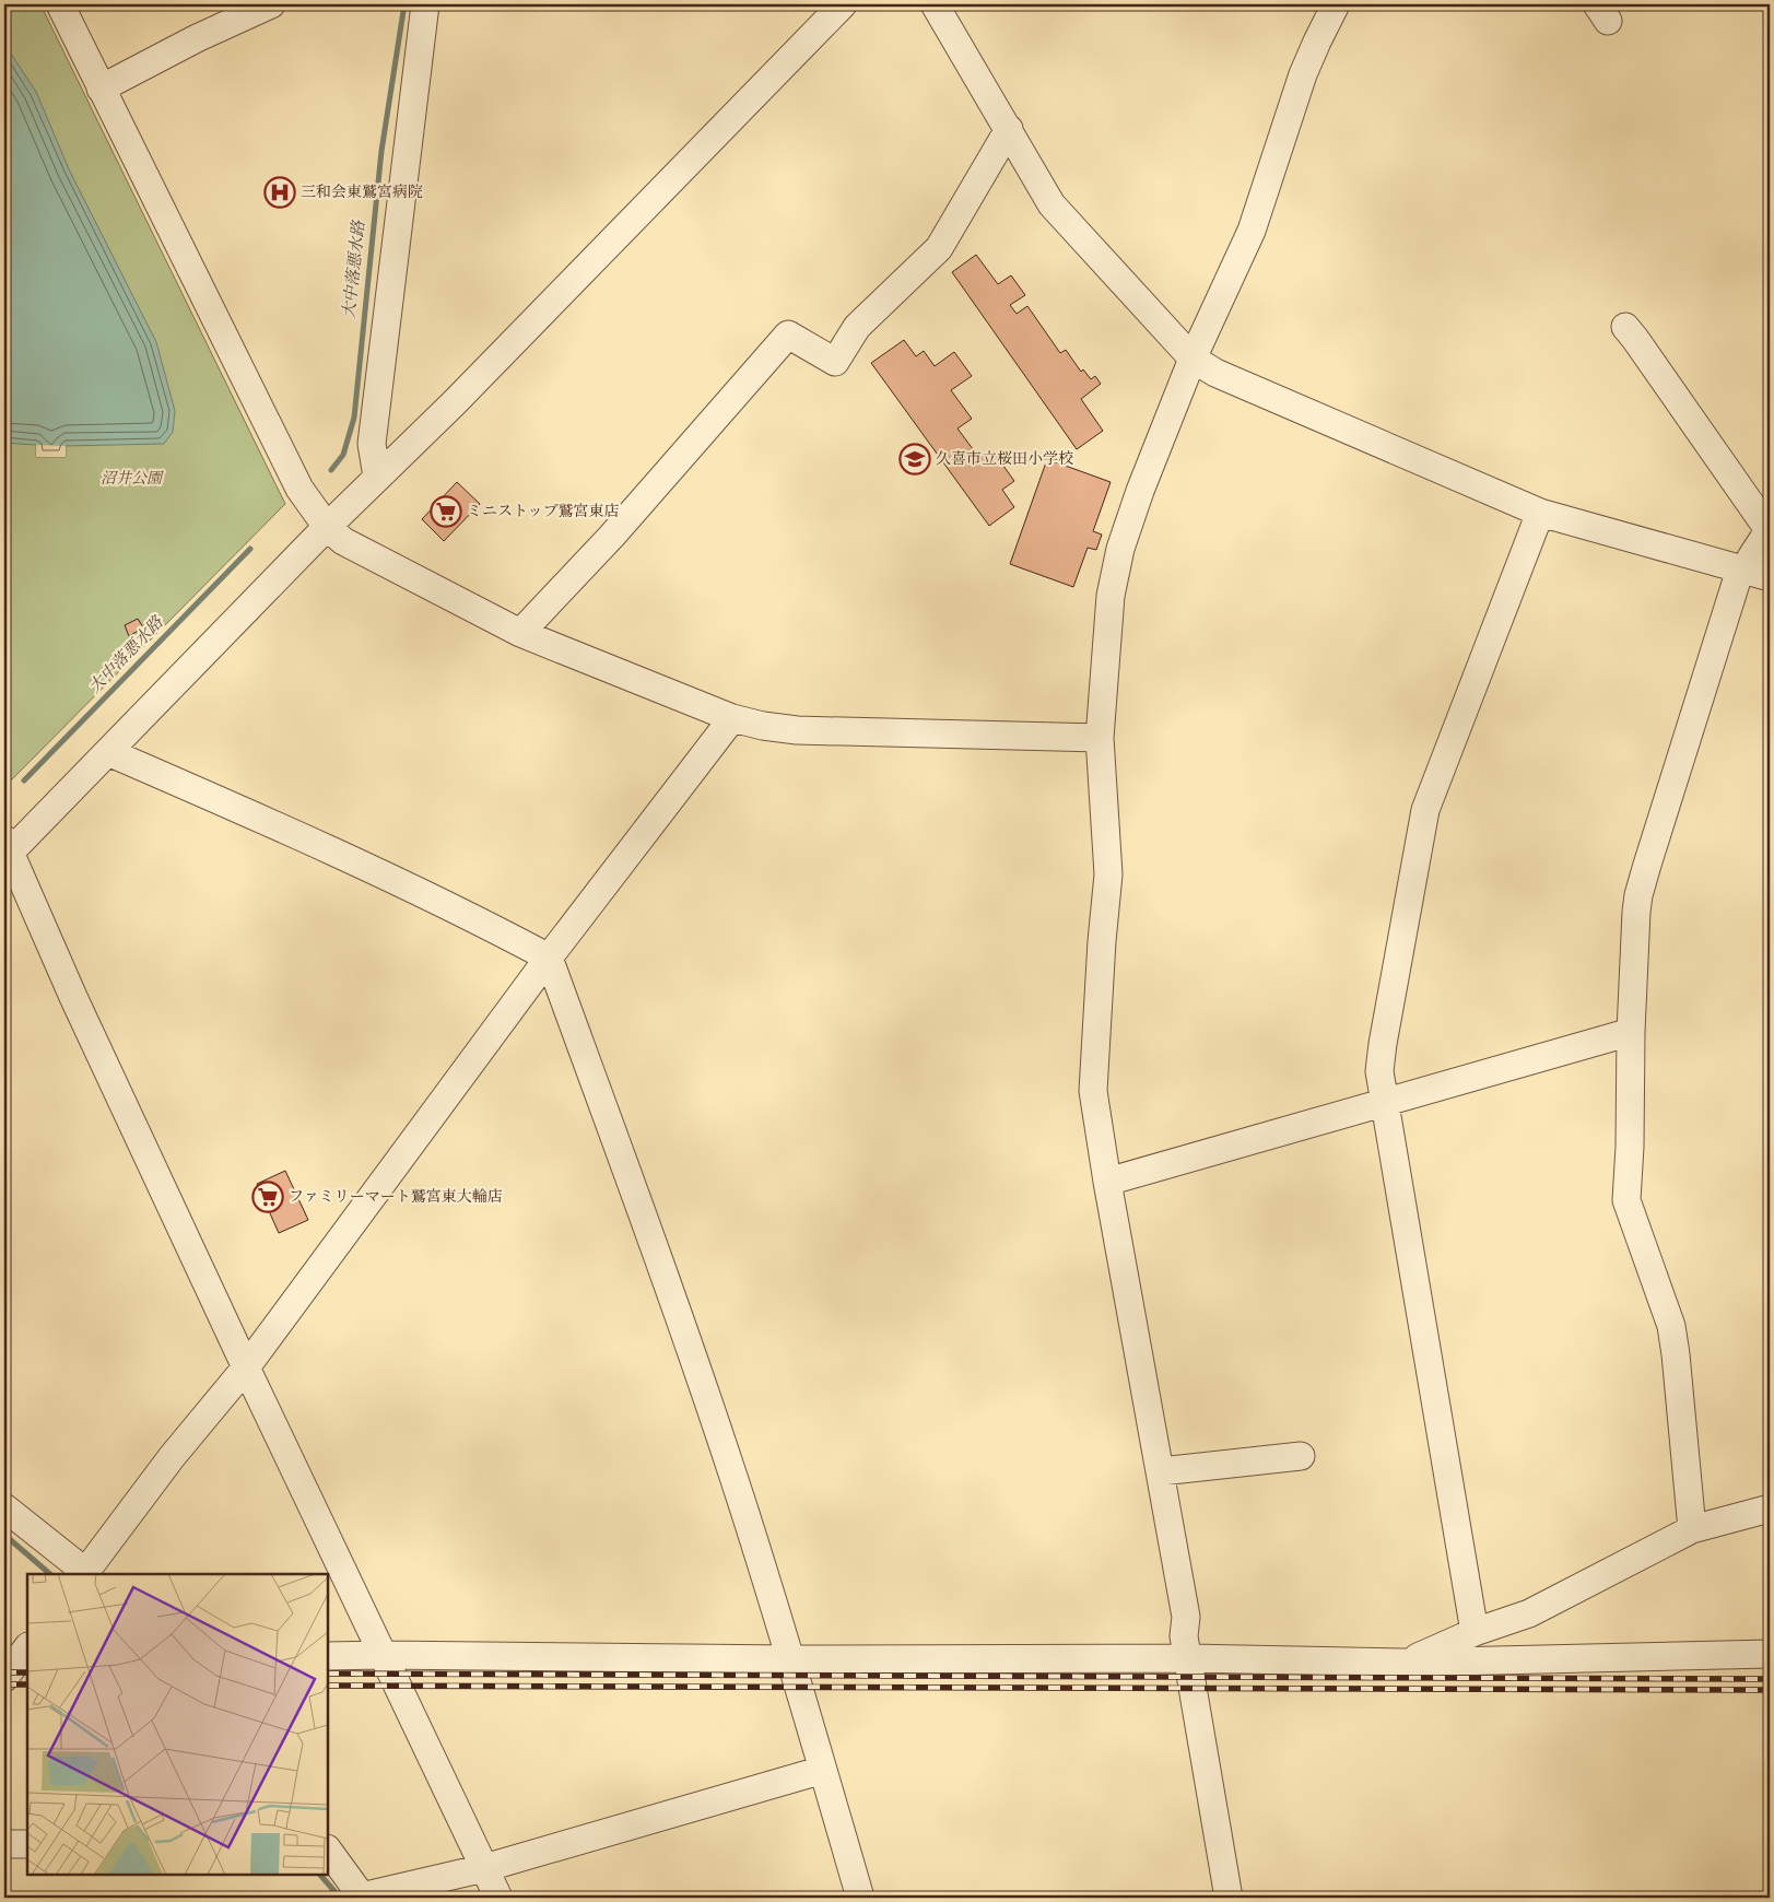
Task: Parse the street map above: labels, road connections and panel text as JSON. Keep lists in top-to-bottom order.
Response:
{
  "water": ["大中落悪水路"],
  "parks": ["沼井公園"],
  "places": {
    "hospital": ["三和会東鷲宮病院"],
    "school or university": ["久喜市立桜田小学校"],
    "supermarket": ["ミニストップ鷲宮東店", "ファミリーマート鷲宮東大輪店"]
  }
}
